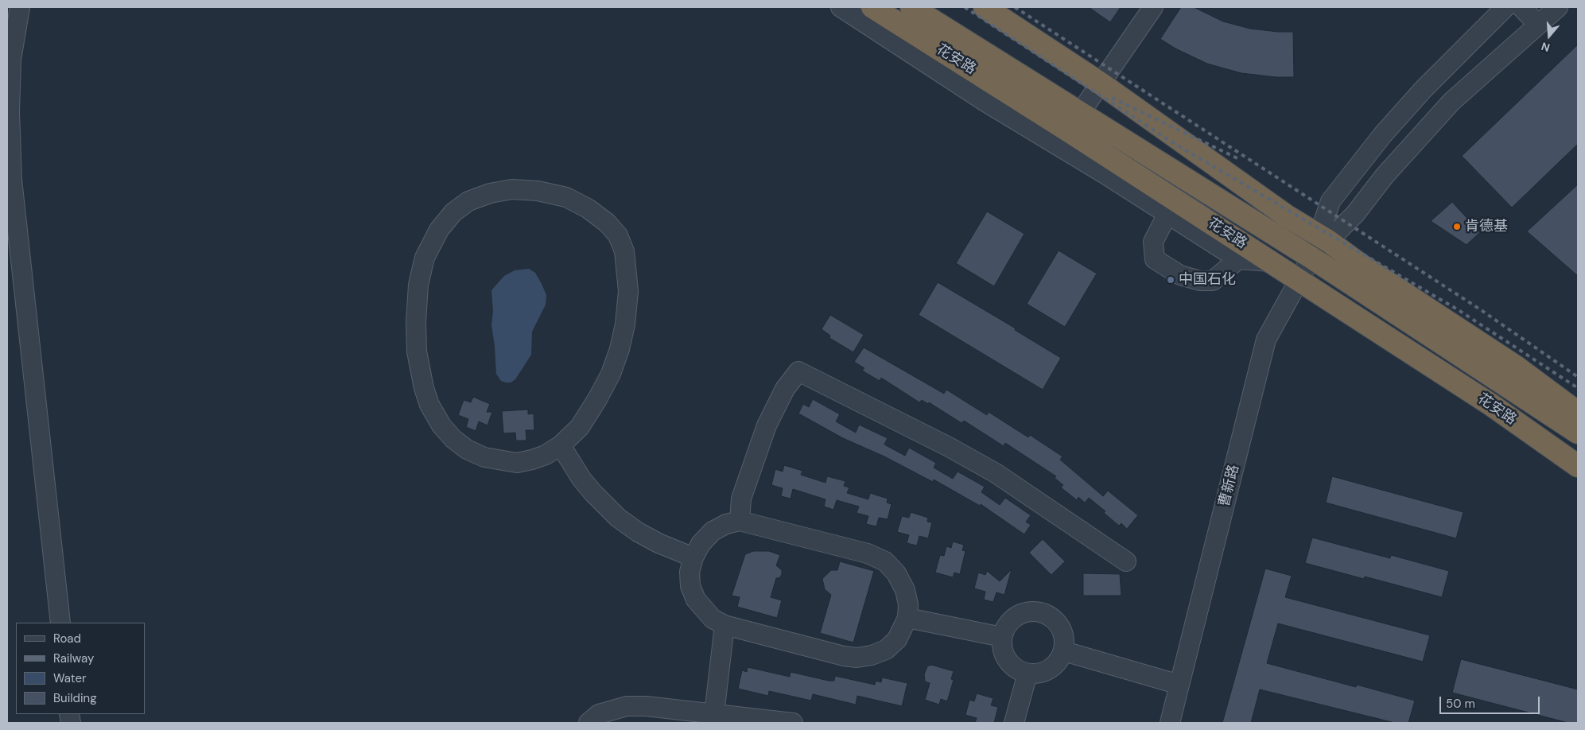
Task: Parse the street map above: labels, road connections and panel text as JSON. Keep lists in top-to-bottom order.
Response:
{
  "streets": {
    "highway": ["花安路"],
    "street": ["曹新路"]
  },
  "crossings": [
    ["花安路", "曹新路"]
  ],
  "places": ["肯德基", "中国石化"],
  "legend": [
    "Road",
    "Railway",
    "Water",
    "Building"
  ],
  "scale_bar": "50 m",
  "north": "bottom"
}
